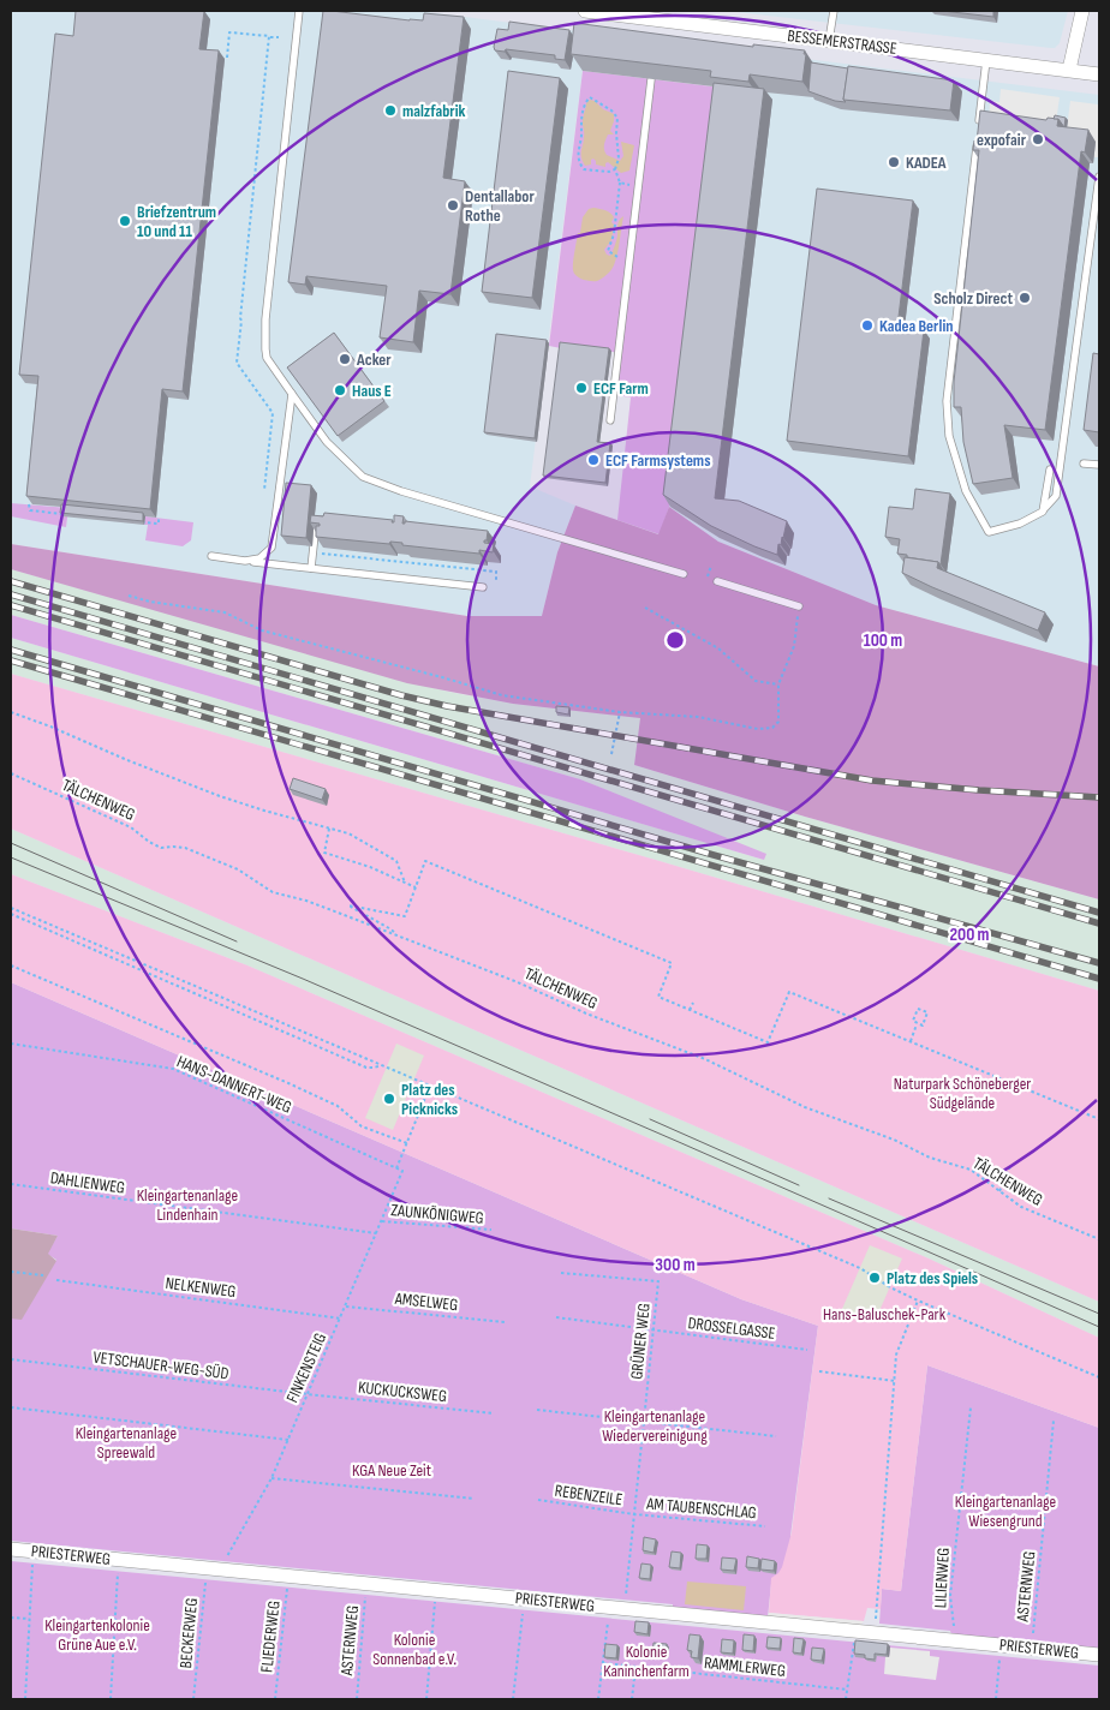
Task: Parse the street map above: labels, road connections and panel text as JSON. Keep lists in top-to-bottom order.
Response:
{
  "streets": {
    "street": ["BESSEMERSTRASSE", "PRIESTERWEG"],
    "path": [
      "TÄLCHENWEG",
      "HANS-DANNERT-WEG",
      "DAHLIENWEG",
      "ZAUNKÖNIGWEG",
      "NELKENWEG",
      "AMSELWEG",
      "DROSSELGASSE",
      "GRÜNER WEG",
      "VETSCHAUER-WEG-SÜD",
      "FINKENSTEIG",
      "KUCKUCKSWEG",
      "REBENZEILE",
      "AM TAUBENSCHLAG",
      "LILIENWEG",
      "ASTERNWEG",
      "BECKERWEG",
      "FLIEDERWEG",
      "RAMMLERWEG"
    ]
  },
  "crossings": [
    ["HANS-DANNERT-WEG", "FINKENSTEIG"],
    ["DAHLIENWEG", "FINKENSTEIG"],
    ["ZAUNKÖNIGWEG", "FINKENSTEIG"],
    ["NELKENWEG", "FINKENSTEIG"],
    ["AMSELWEG", "FINKENSTEIG"],
    ["DROSSELGASSE", "GRÜNER WEG"],
    ["GRÜNER WEG", "REBENZEILE"],
    ["GRÜNER WEG", "AM TAUBENSCHLAG"],
    ["GRÜNER WEG", "PRIESTERWEG"],
    ["GRÜNER WEG", "RAMMLERWEG"],
    ["VETSCHAUER-WEG-SÜD", "FINKENSTEIG"],
    ["VETSCHAUER-WEG-SÜD", "KUCKUCKSWEG"],
    ["FINKENSTEIG", "KUCKUCKSWEG"],
    ["FINKENSTEIG", "PRIESTERWEG"],
    ["FINKENSTEIG", "BECKERWEG"],
    ["REBENZEILE", "AM TAUBENSCHLAG"],
    ["PRIESTERWEG", "LILIENWEG"],
    ["PRIESTERWEG", "ASTERNWEG"],
    ["PRIESTERWEG", "BECKERWEG"],
    ["PRIESTERWEG", "FLIEDERWEG"]
  ],
  "parks": [
    "Naturpark Schöneberger Südgelände",
    "Kleingartenanlage Lindenhain",
    "Hans-Baluschek-Park",
    "Kleingartenanlage Wiedervereinigung",
    "Kleingartenanlage Spreewald",
    "KGA Neue Zeit",
    "Kleingartenanlage Wiesengrund",
    "Kleingartenkolonie Grüne Aue e.V.",
    "Kolonie Sonnenbad e.V.",
    "Kolonie Kaninchenfarm"
  ],
  "places": [
    "malzfabrik",
    "expofair",
    "KADEA",
    "Dentallabor Rothe",
    "Briefzentrum 10 und 11",
    "Scholz Direct",
    "Kadea Berlin",
    "Acker",
    "ECF Farm",
    "Haus E",
    "ECF Farmsystems",
    "Platz des Picknicks",
    "Platz des Spiels"
  ],
  "rings": ["100 m", "200 m", "300 m"]
}
